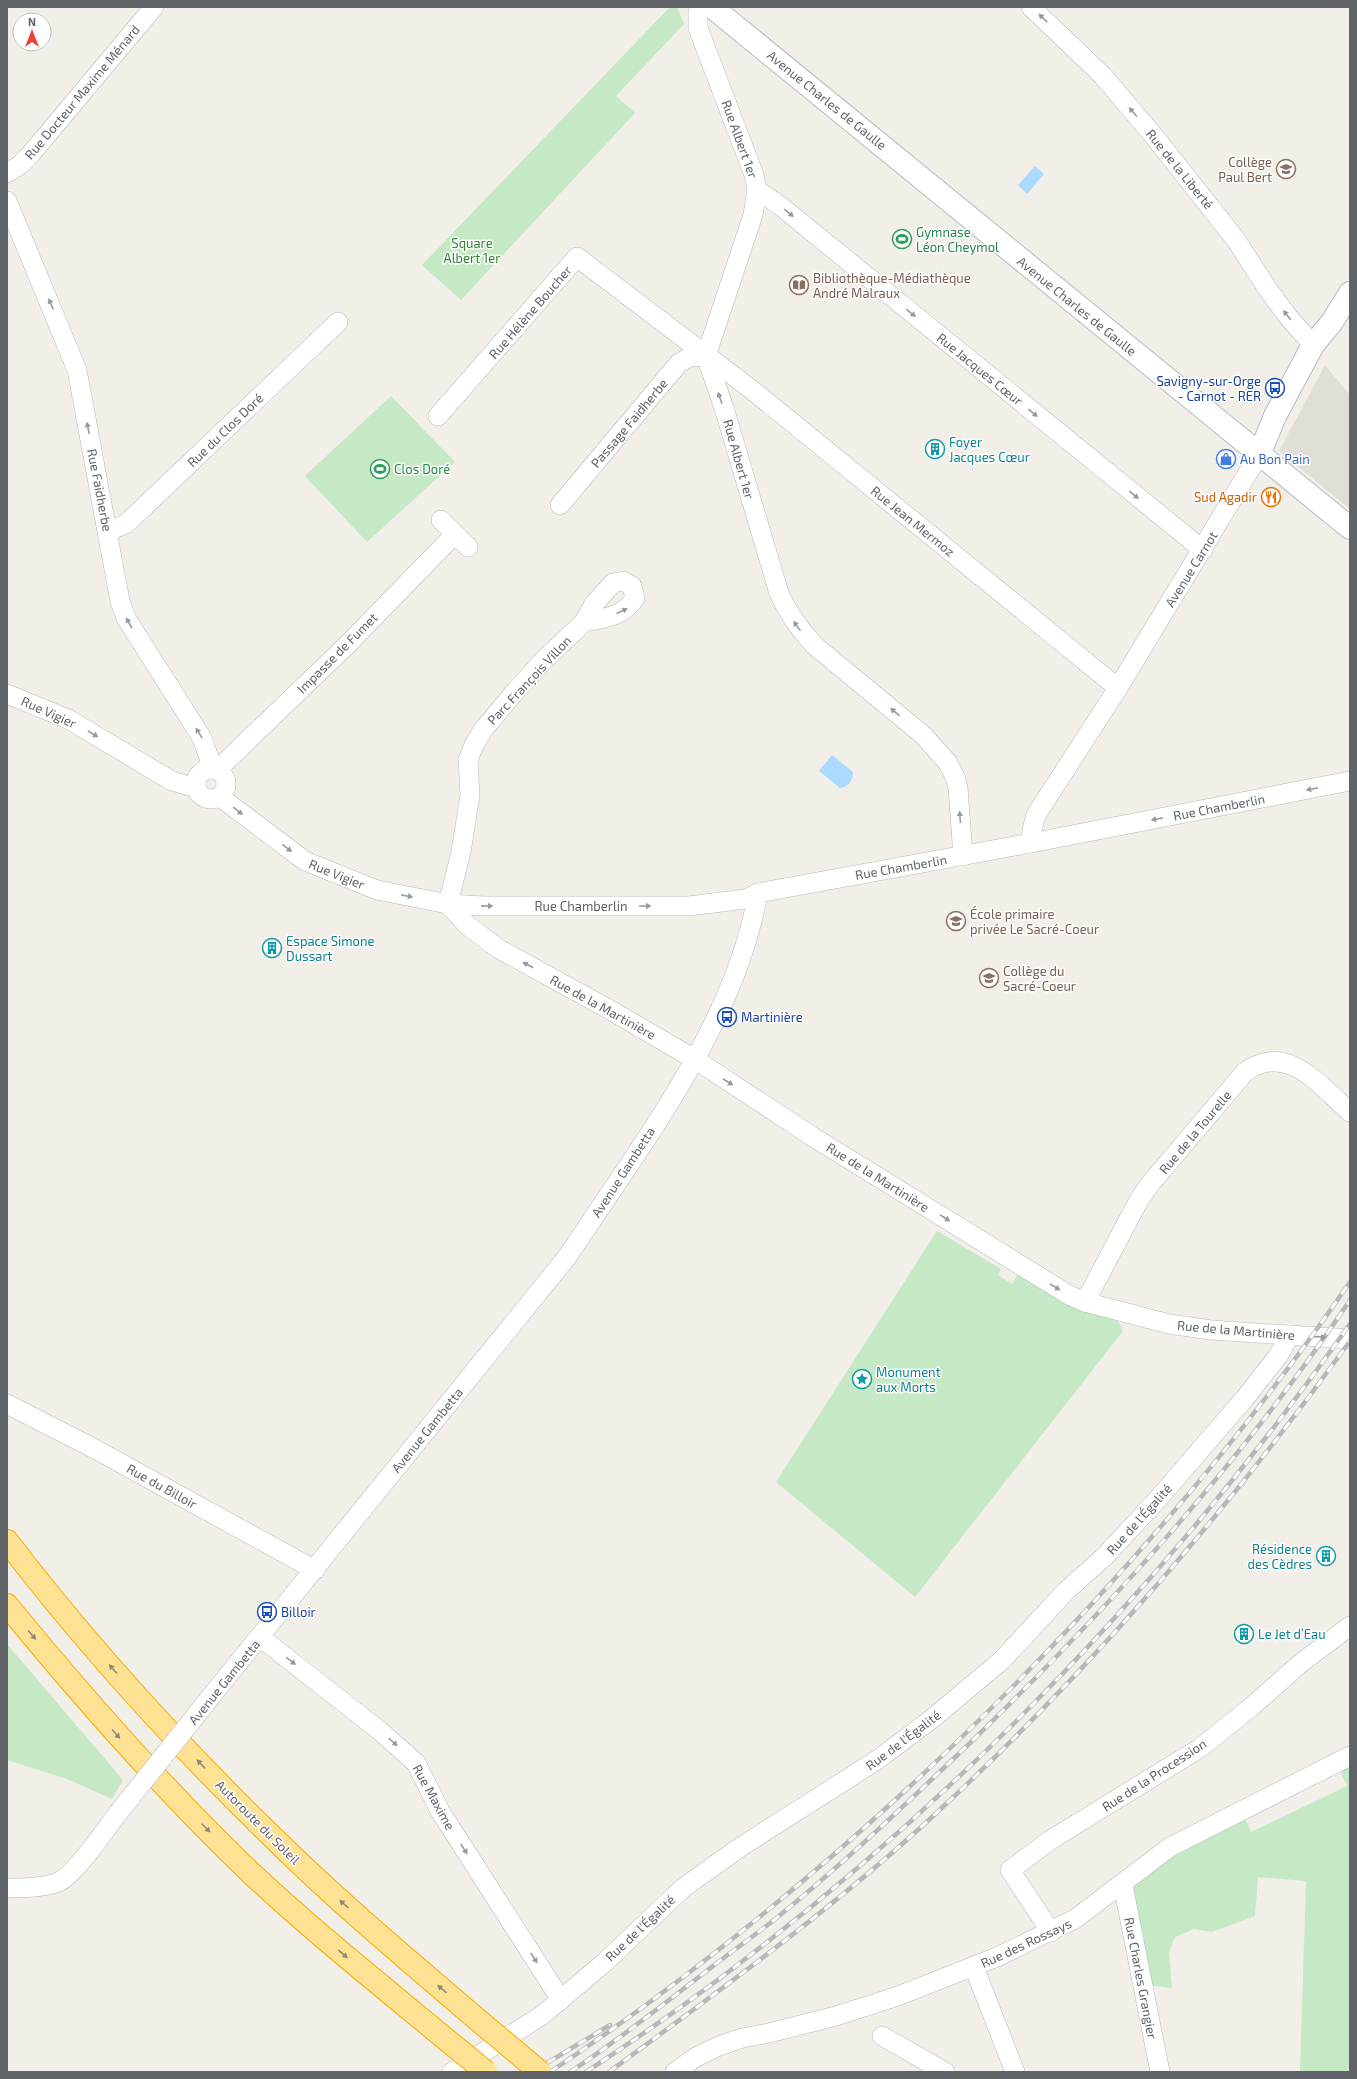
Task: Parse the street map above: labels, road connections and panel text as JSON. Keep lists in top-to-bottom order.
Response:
{
  "streets": {
    "highway": ["Autoroute du Soleil"],
    "street": [
      "Rue Docteur Maxime Ménard",
      "Avenue Charles de Gaulle",
      "Rue Albert 1er",
      "Rue de la Liberté",
      "Rue Hélène Boucher",
      "Rue Jacques Cœur",
      "Passage Faidherbe",
      "Rue du Clos Doré",
      "Rue Faidherbe",
      "Rue Jean Mermoz",
      "Avenue Carnot",
      "Impasse de Fumet",
      "Parc François Villon",
      "Rue Vigier",
      "Rue Chamberlin",
      "Rue de la Martinière",
      "Rue de la Tourelle",
      "Avenue Gambetta",
      "Rue du Billoir",
      "Rue de l'Égalité",
      "Rue de la Procession",
      "Rue Maxime",
      "Rue des Rossays",
      "Rue Charles Grangier"
    ]
  },
  "crossings": [
    ["Avenue Charles de Gaulle", "Avenue Carnot"],
    ["Rue Albert 1er", "Rue Hélène Boucher"],
    ["Rue Albert 1er", "Rue Jacques Cœur"],
    ["Rue Albert 1er", "Passage Faidherbe"],
    ["Rue Albert 1er", "Rue Jean Mermoz"],
    ["Rue Albert 1er", "Rue Chamberlin"],
    ["Rue de la Liberté", "Avenue Carnot"],
    ["Rue Hélène Boucher", "Passage Faidherbe"],
    ["Rue Hélène Boucher", "Rue Jean Mermoz"],
    ["Rue Jacques Cœur", "Avenue Carnot"],
    ["Passage Faidherbe", "Rue Jean Mermoz"],
    ["Rue du Clos Doré", "Rue Faidherbe"],
    ["Rue Faidherbe", "Impasse de Fumet"],
    ["Rue Faidherbe", "Rue Vigier"],
    ["Rue Jean Mermoz", "Avenue Carnot"],
    ["Avenue Carnot", "Rue Chamberlin"],
    ["Impasse de Fumet", "Rue Vigier"],
    ["Parc François Villon", "Rue Vigier"],
    ["Parc François Villon", "Rue Chamberlin"],
    ["Parc François Villon", "Rue de la Martinière"],
    ["Rue Vigier", "Rue Chamberlin"],
    ["Rue Vigier", "Rue de la Martinière"],
    ["Rue Chamberlin", "Rue de la Martinière"],
    ["Rue Chamberlin", "Avenue Gambetta"],
    ["Rue de la Martinière", "Rue de la Tourelle"],
    ["Rue de la Martinière", "Avenue Gambetta"],
    ["Rue de la Martinière", "Rue de l'Égalité"],
    ["Avenue Gambetta", "Rue du Billoir"],
    ["Avenue Gambetta", "Rue Maxime"],
    ["Rue de l'Égalité", "Rue Maxime"],
    ["Rue de la Procession", "Rue des Rossays"],
    ["Rue des Rossays", "Rue Charles Grangier"]
  ],
  "one_way": [
    "Rue Albert 1er",
    "Rue de la Liberté",
    "Rue Jacques Cœur",
    "Rue Faidherbe",
    "Rue Vigier",
    "Rue Maxime"
  ],
  "parks": ["Square Albert 1er"],
  "places": {
    "school or university": ["Collège Paul Bert", "École primaire privée Le Sacré-Coeur", "Collège du Sacré-Coeur"],
    "sports": ["Gymnase Léon Cheymol", "Clos Doré"],
    "library": ["Bibliothèque-Médiathèque André Malraux"],
    "bus stop": ["Savigny-sur-Orge - Carnot - RER", "Martinière", "Billoir"],
    "building": [
      "Foyer Jacques Cœur",
      "Espace Simone Dussart",
      "Résidence des Cèdres",
      "Le Jet d’Eau"
    ],
    "shop": ["Au Bon Pain"],
    "restaurant": ["Sud Agadir"],
    "place": ["Monument aux Morts"]
  },
  "north": "top"
}
